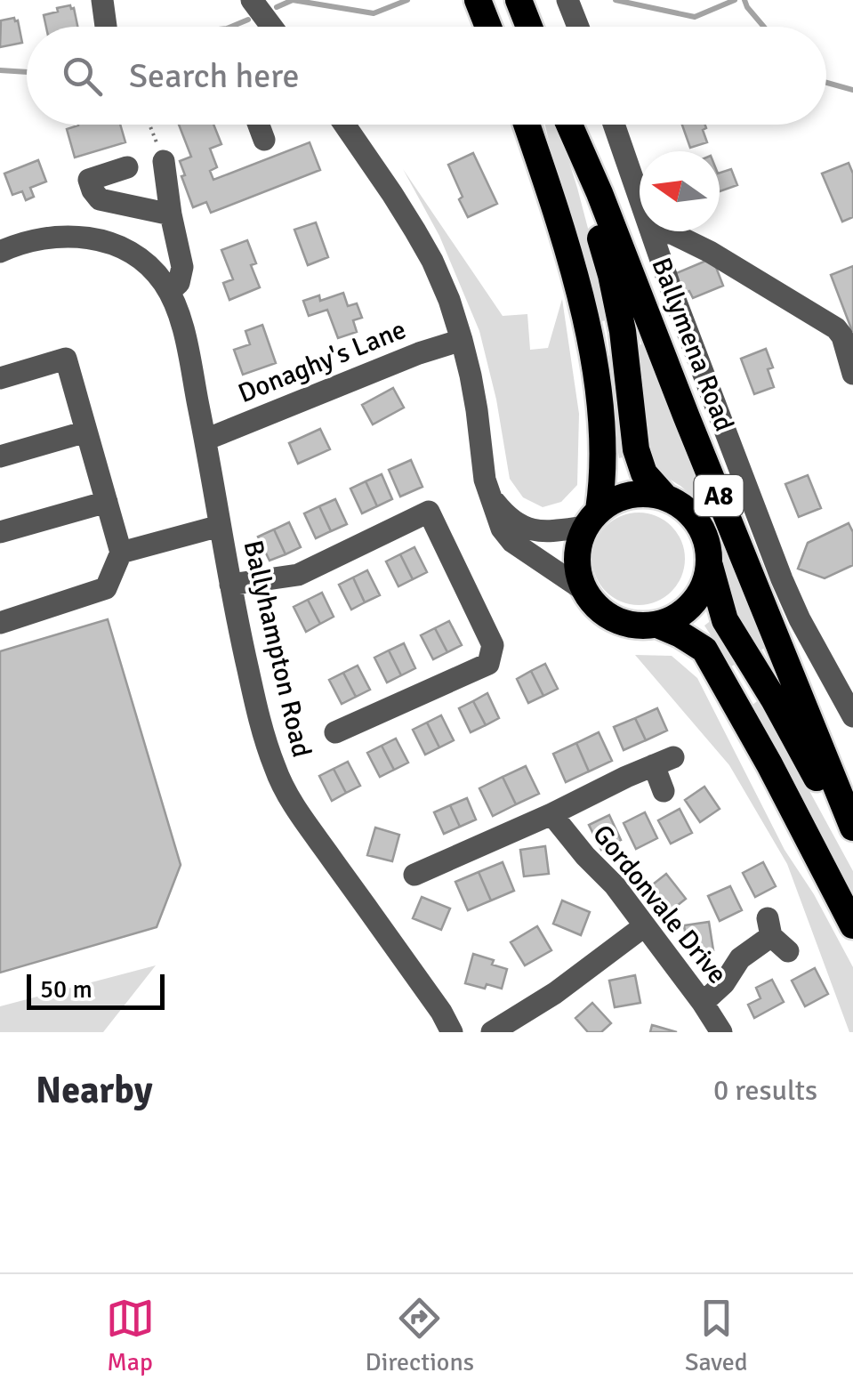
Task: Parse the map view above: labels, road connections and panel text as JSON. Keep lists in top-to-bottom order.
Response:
{
  "streets": {
    "highway": ["Ballymena Road", "A8"],
    "street": ["Donaghy's Lane", "Ballyhampton Road", "Gordonvale Drive"]
  },
  "crossings": [
    ["Donaghy's Lane", "Ballyhampton Road"]
  ],
  "scale_bar": "50 m",
  "north": "left",
  "page": {
    "search": "Search here",
    "scale": "50 m",
    "heading": ["Nearby", "0 results"],
    "nav": ["Map", "Directions", "Saved"]
  }
}
